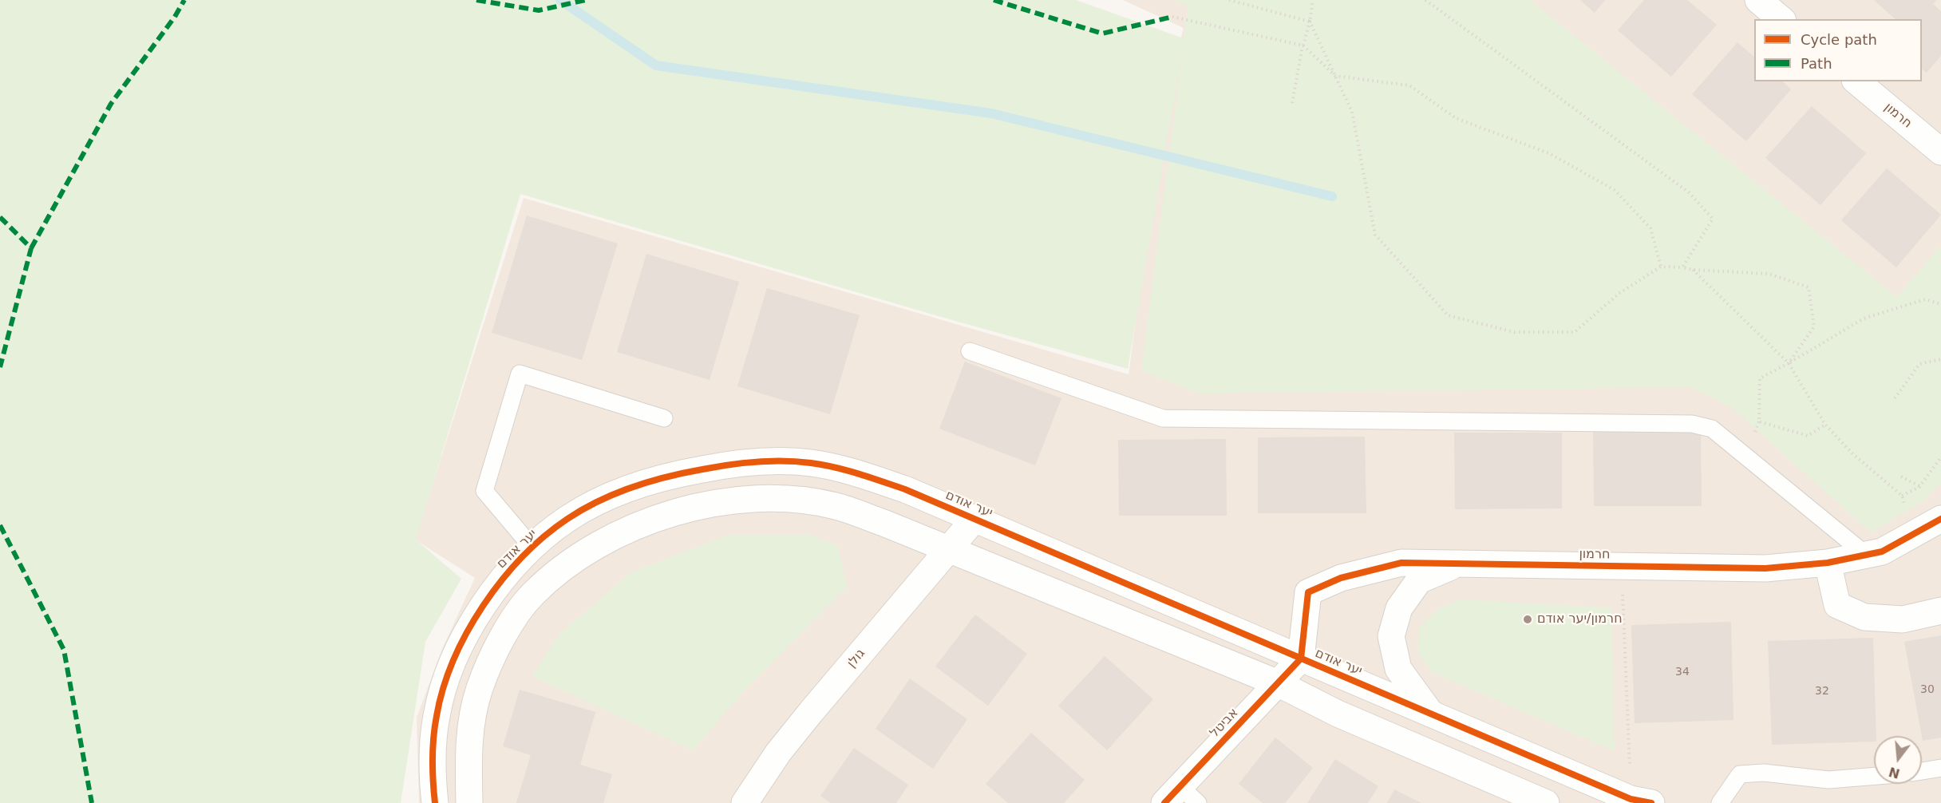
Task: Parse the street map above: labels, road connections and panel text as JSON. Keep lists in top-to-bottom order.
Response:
{
  "streets": {
    "street": [
      "חרמון",
      "יער אודם",
      "גולן",
      "אביטל"
    ]
  },
  "crossings": [
    ["חרמון", "יער אודם"],
    ["חרמון", "אביטל"],
    ["יער אודם", "גולן"],
    ["יער אודם", "אביטל"]
  ],
  "places": ["חרמון/יער אודם"],
  "house_numbers": ["34", "30", "32"],
  "legend": ["Cycle path", "Path"],
  "north": "bottom"
}
